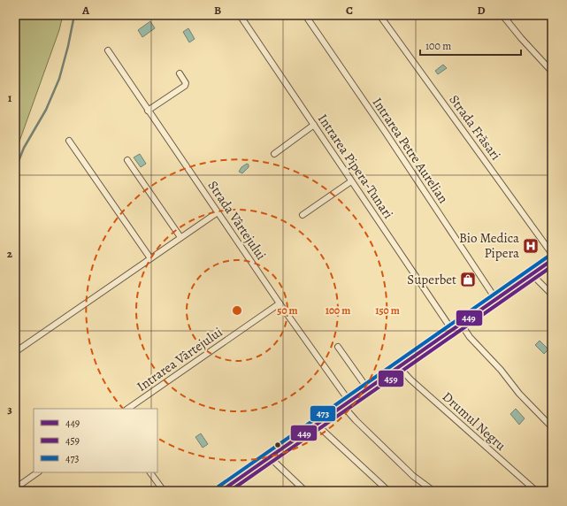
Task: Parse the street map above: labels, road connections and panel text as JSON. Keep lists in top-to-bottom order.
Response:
{
  "streets": {
    "street": [
      "Strada Frăsari",
      "Intrarea Petre Aurelian",
      "Intrarea Pipera-Tunari",
      "Strada Vârtejului",
      "Intrarea Vârtejului",
      "Drumul Negru"
    ]
  },
  "crossings": [
    ["Strada Vârtejului", "Intrarea Vârtejului"]
  ],
  "places": {
    "hospital": ["Bio Medica Pipera"],
    "shop": ["Superbet"]
  },
  "lines": ["transit line 473", "transit line 449", "transit line 459"],
  "legend": ["449", "459", "473"],
  "scale_bar": "100 m",
  "grid": {
    "columns": [
      "A",
      "B",
      "C",
      "D"
    ],
    "rows": ["1", "2", "3"]
  },
  "rings": ["50 m", "100 m", "150 m"]
}
